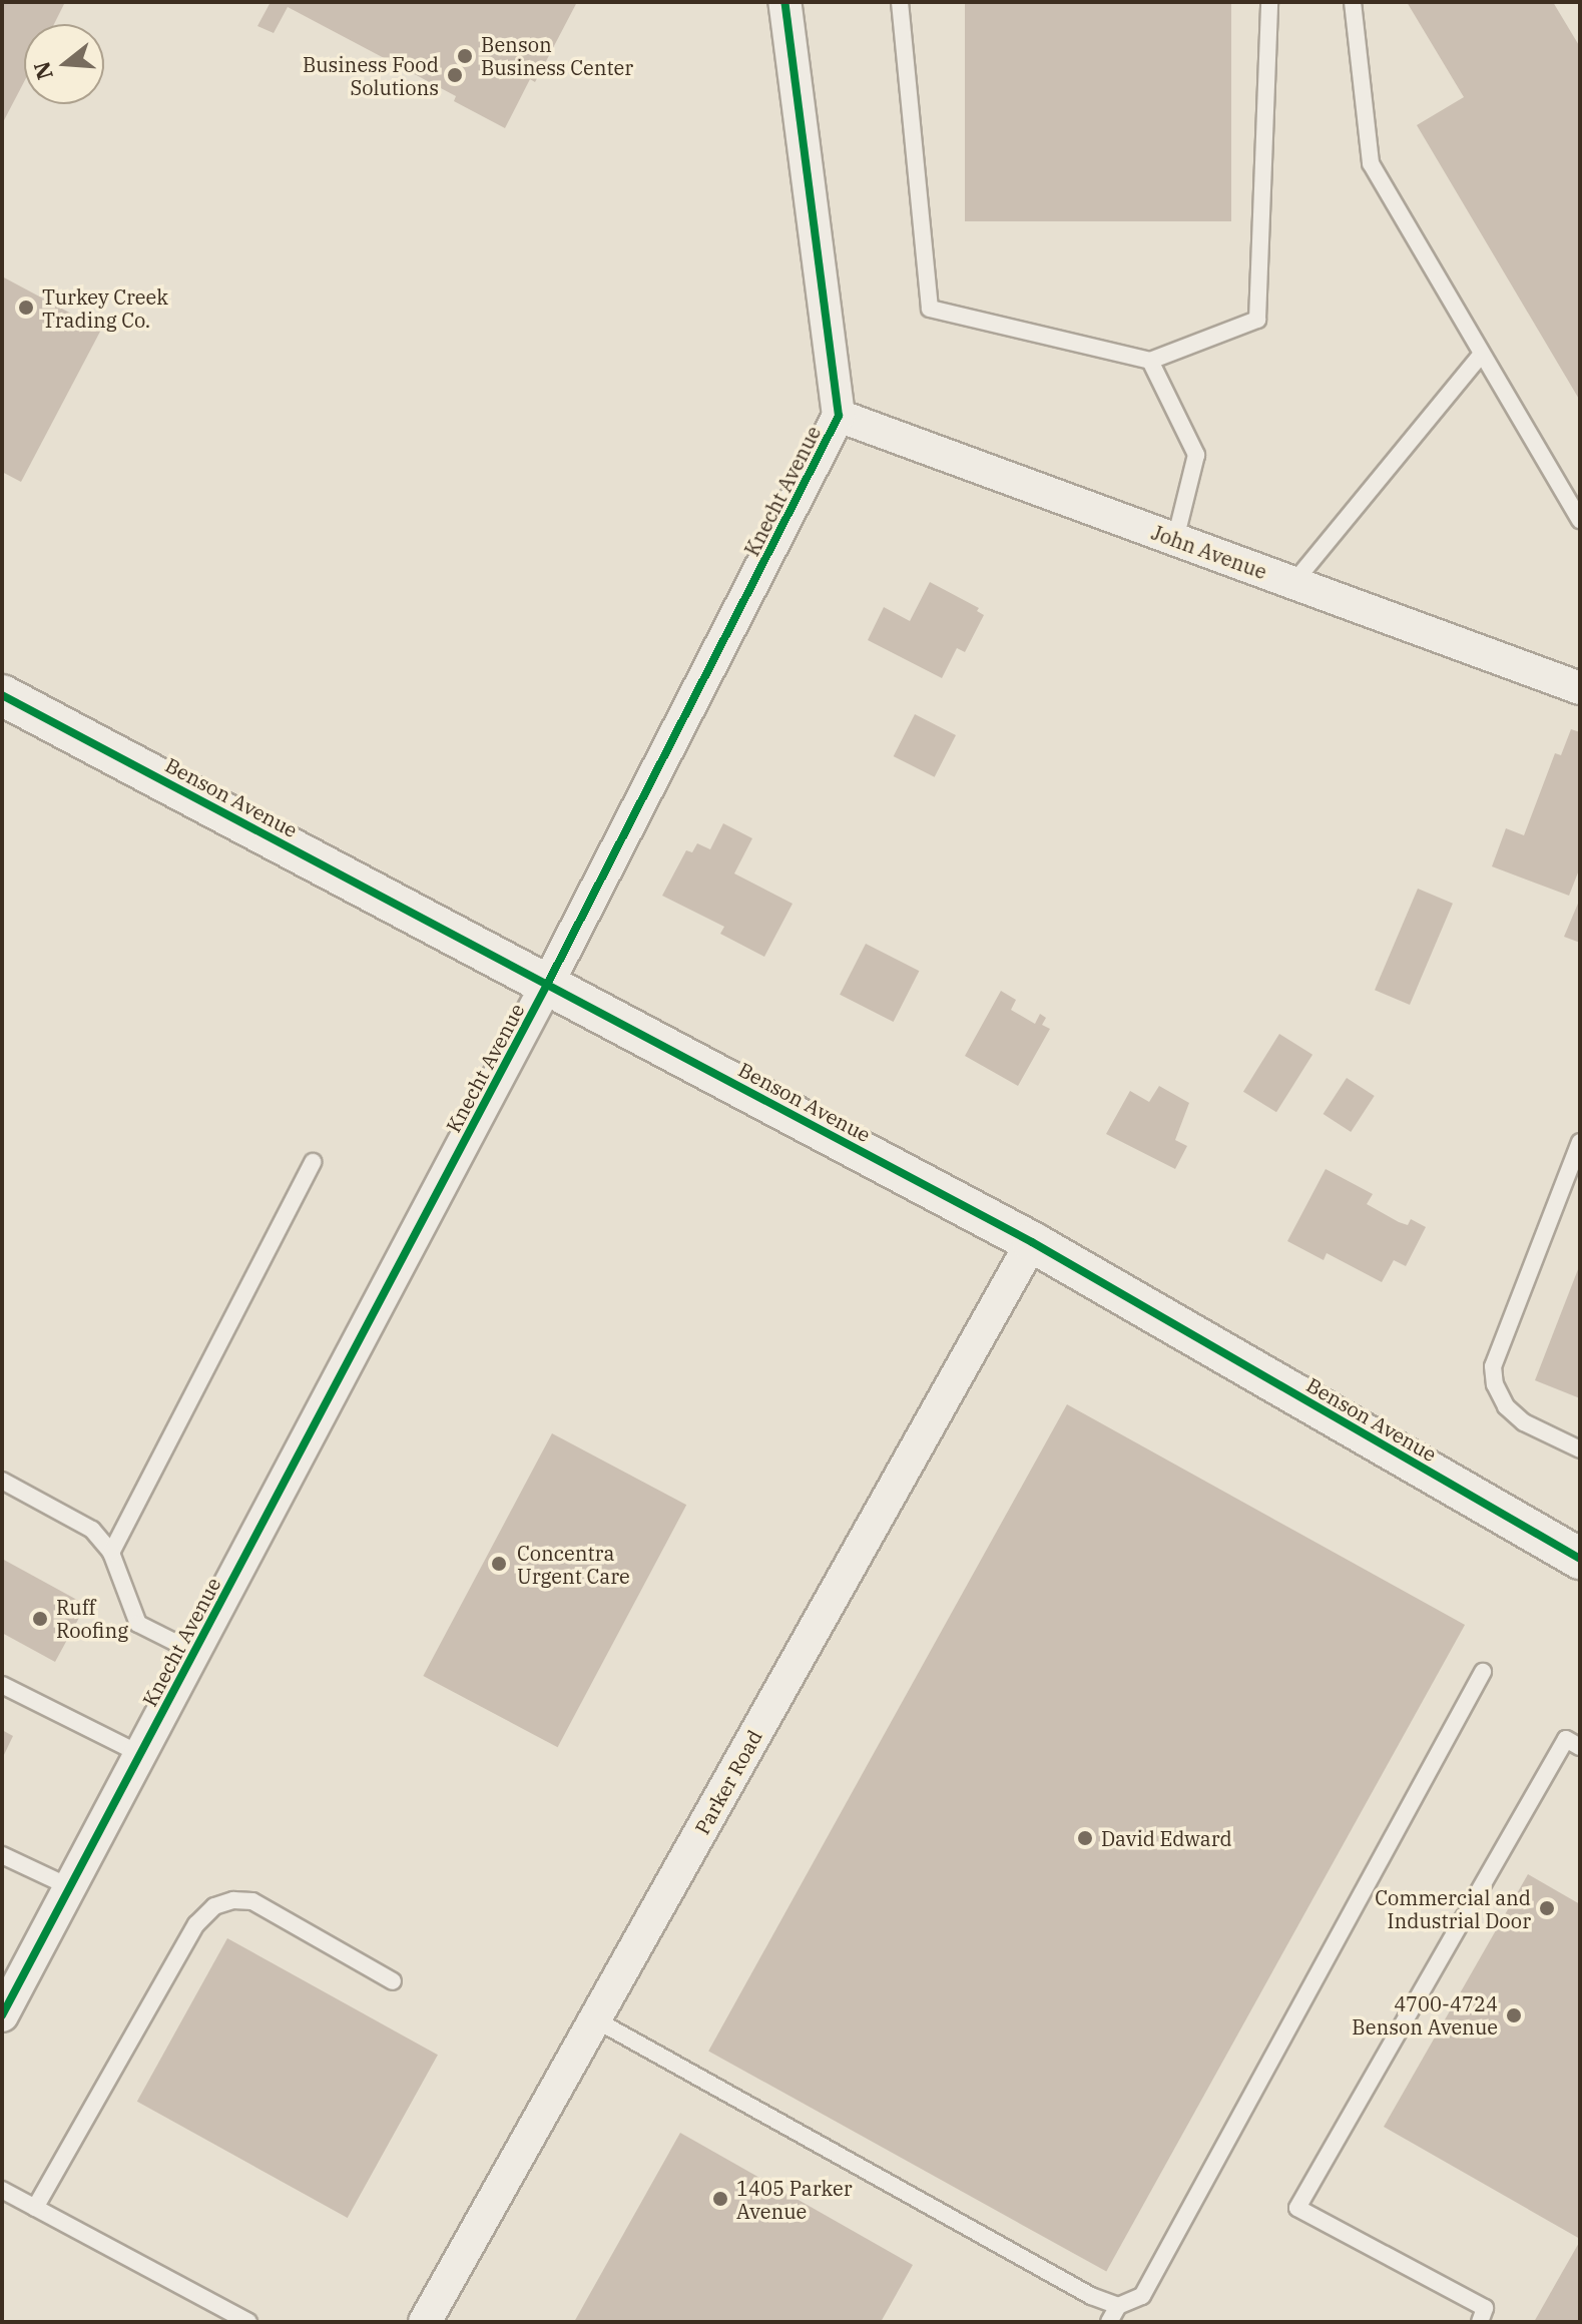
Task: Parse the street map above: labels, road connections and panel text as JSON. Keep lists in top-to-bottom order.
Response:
{
  "streets": {
    "street": [
      "Knecht Avenue",
      "John Avenue",
      "Benson Avenue",
      "Parker Road"
    ]
  },
  "crossings": [
    ["Knecht Avenue", "John Avenue"],
    ["Knecht Avenue", "Benson Avenue"],
    ["Benson Avenue", "Parker Road"]
  ],
  "places": [
    "Benson Business Center",
    "Business Food Solutions",
    "Turkey Creek Trading Co.",
    "Concentra Urgent Care",
    "Ruff Roofing",
    "David Edward",
    "Commercial and Industrial Door",
    "4700-4724 Benson Avenue",
    "1405 Parker Avenue"
  ],
  "north": "left"
}
